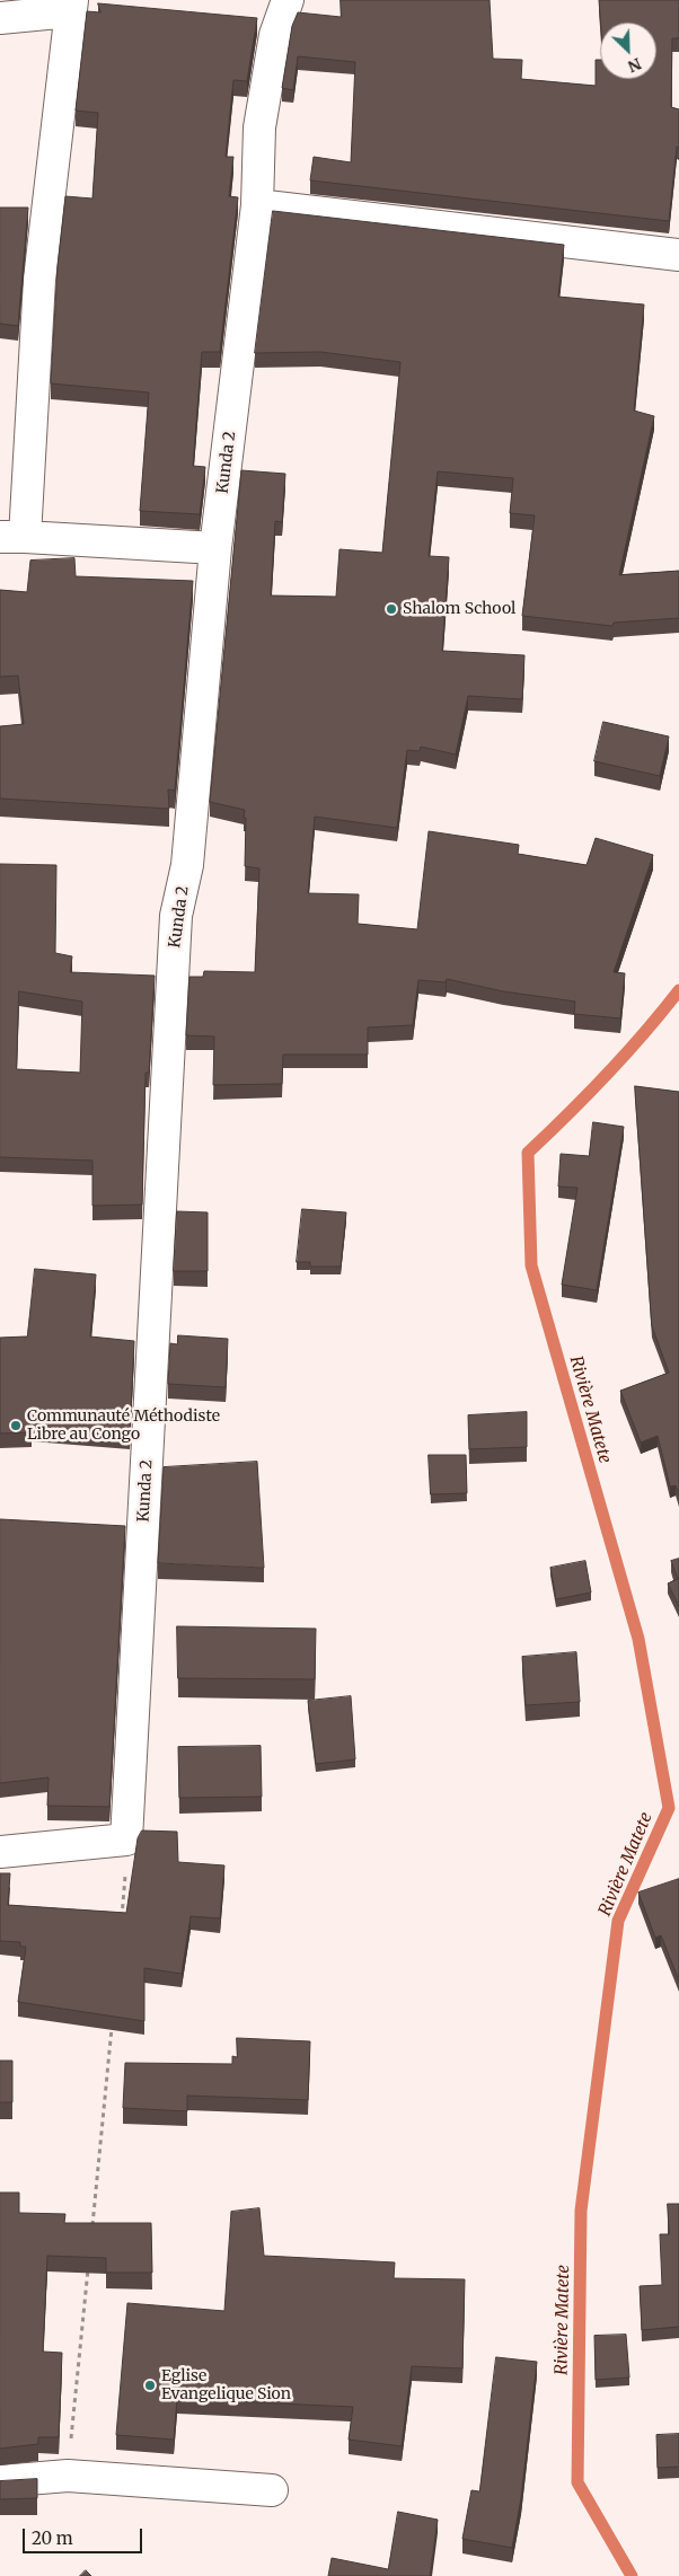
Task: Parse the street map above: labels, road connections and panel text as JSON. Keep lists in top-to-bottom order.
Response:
{
  "streets": {
    "street": ["Kunda 2"]
  },
  "water": ["Rivière Matete"],
  "places": ["Shalom School", "Communauté Méthodiste Libre au Congo", "Eglise Evangelique Sion"],
  "scale_bar": "20 m",
  "north": "bottom right"
}
